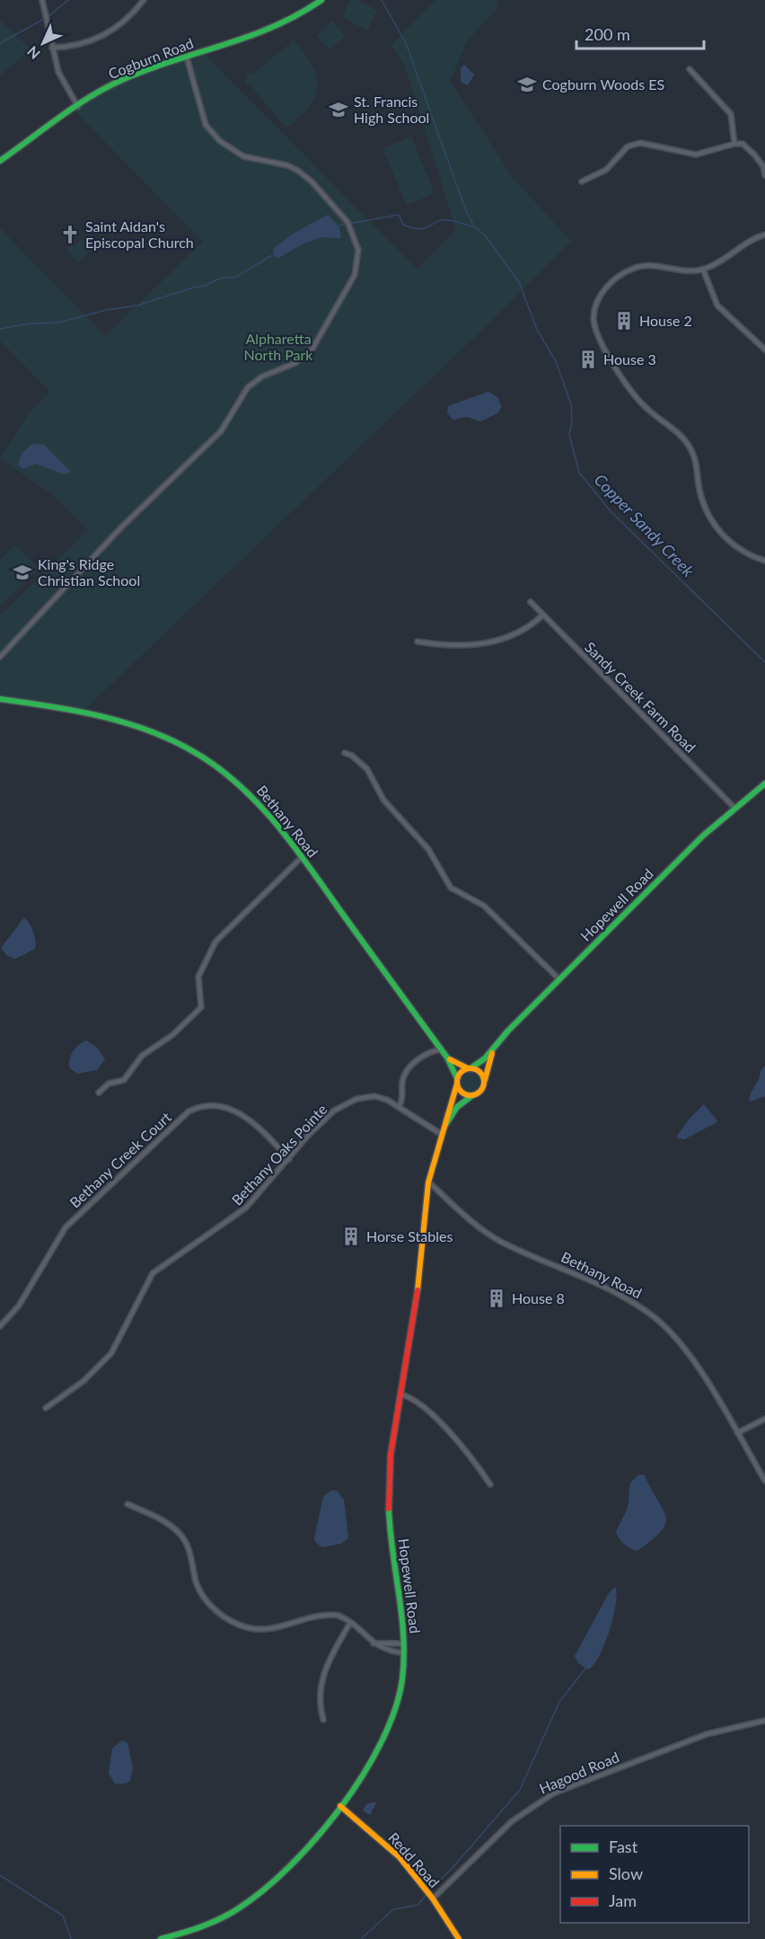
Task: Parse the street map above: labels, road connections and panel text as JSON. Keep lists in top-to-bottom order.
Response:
{
  "streets": {
    "street": [
      "Cogburn Road",
      "Sandy Creek Farm Road",
      "Bethany Road",
      "Hopewell Road",
      "Bethany Oaks Pointe",
      "Bethany Creek Court",
      "Hagood Road",
      "Redd Road"
    ]
  },
  "crossings": [
    ["Sandy Creek Farm Road", "Hopewell Road"],
    ["Bethany Road", "Hopewell Road"],
    ["Hopewell Road", "Bethany Oaks Pointe"],
    ["Hopewell Road", "Redd Road"],
    ["Bethany Oaks Pointe", "Bethany Creek Court"],
    ["Hagood Road", "Redd Road"]
  ],
  "water": ["Copper Sandy Creek"],
  "parks": ["Alpharetta North Park"],
  "places": {
    "school or university": ["Cogburn Woods ES", "St. Francis High School", "King's Ridge Christian School"],
    "church": ["Saint Aidan's Episcopal Church"],
    "building": [
      "House 2",
      "House 3",
      "Horse Stables",
      "House 8"
    ]
  },
  "legend": ["Fast", "Slow", "Jam"],
  "scale_bar": "200 m",
  "north": "bottom left"
}
